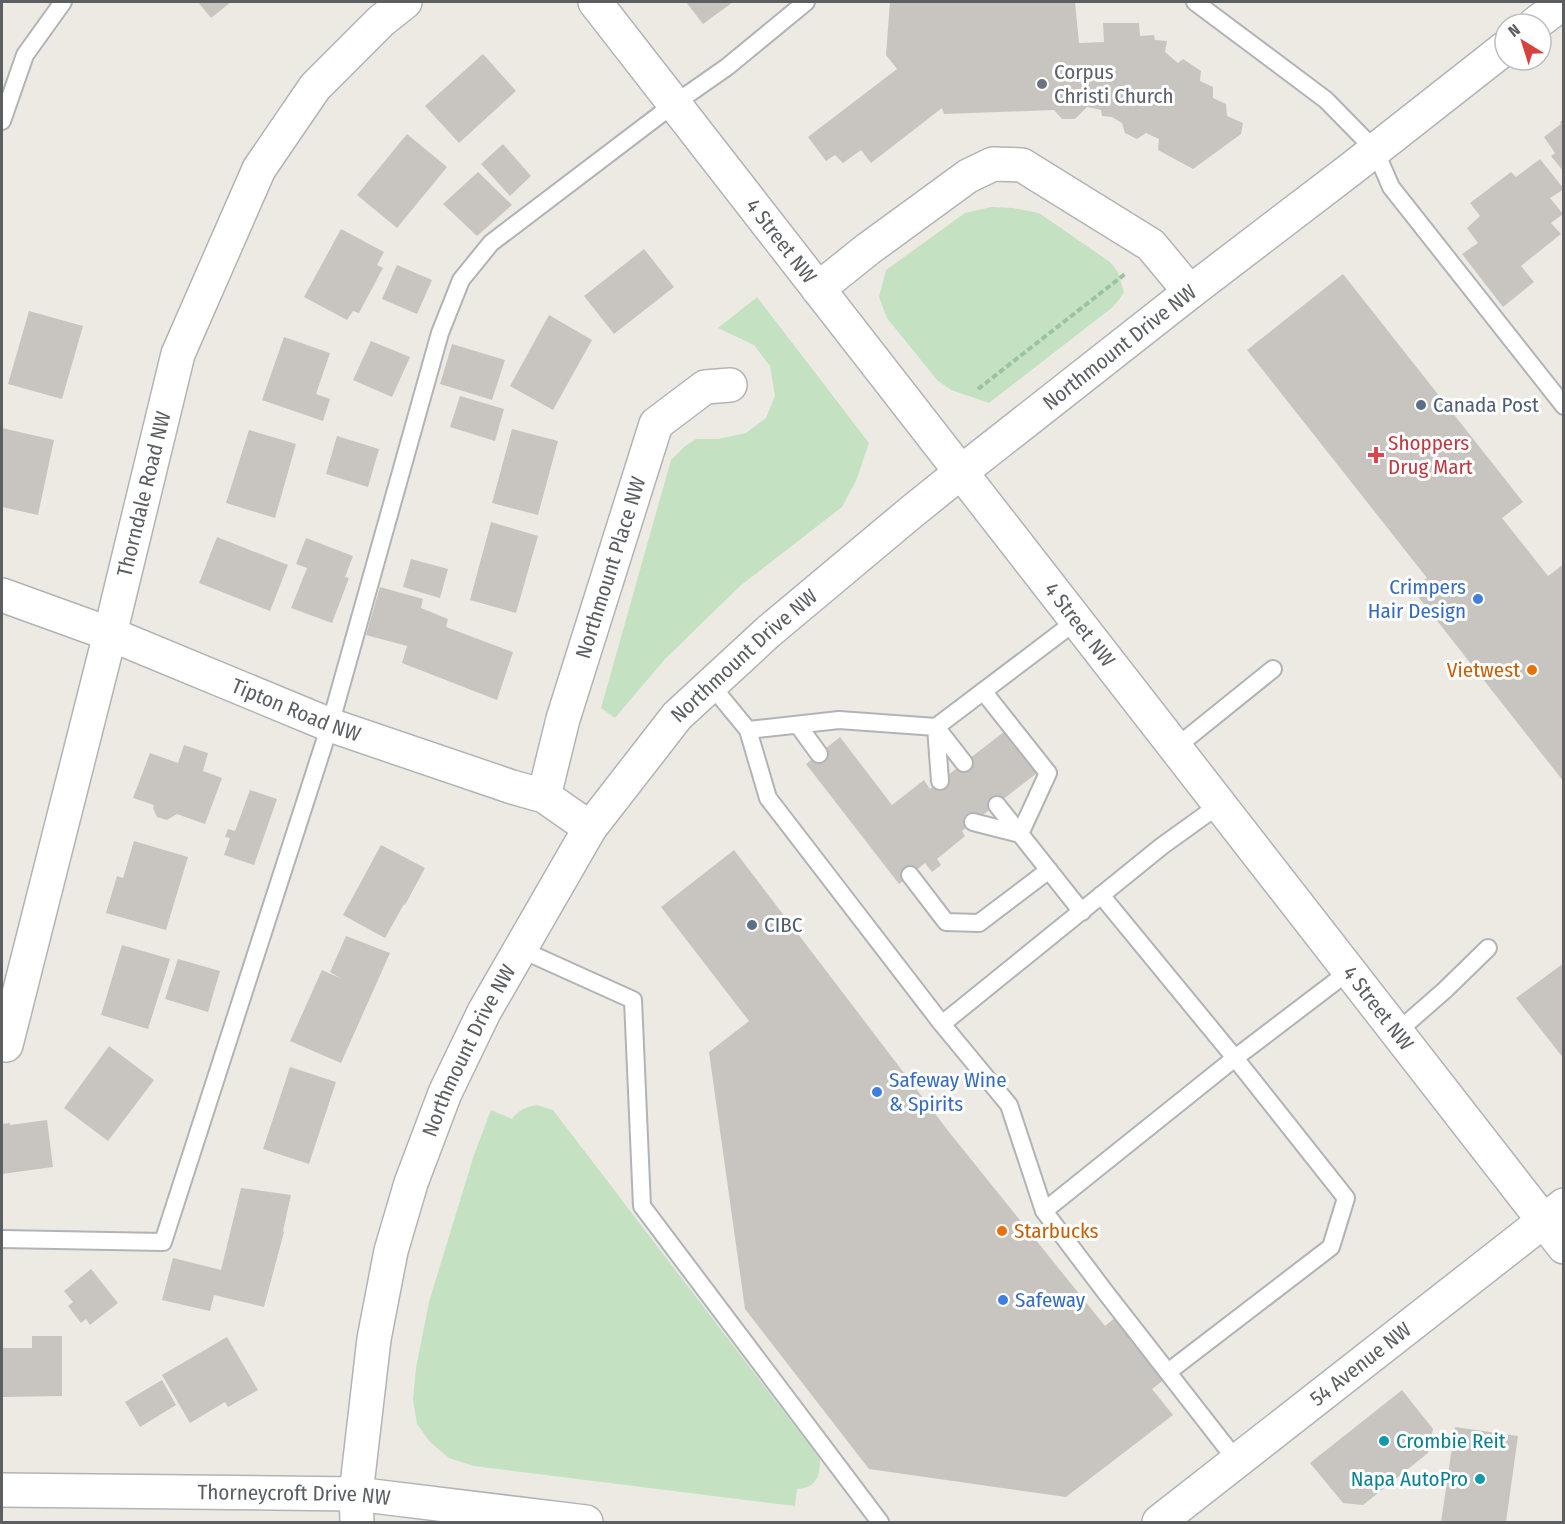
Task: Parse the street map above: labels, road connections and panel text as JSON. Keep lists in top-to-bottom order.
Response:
{
  "streets": {
    "street": [
      "4 Street NW",
      "Northmount Drive NW",
      "Thorndale Road NW",
      "Northmount Place NW",
      "Tipton Road NW",
      "54 Avenue NW",
      "Thorneycroft Drive NW"
    ]
  },
  "crossings": [
    ["4 Street NW", "Northmount Drive NW"],
    ["4 Street NW", "54 Avenue NW"],
    ["Northmount Drive NW", "Tipton Road NW"],
    ["Northmount Drive NW", "Thorneycroft Drive NW"],
    ["Thorndale Road NW", "Tipton Road NW"],
    ["Northmount Place NW", "Tipton Road NW"]
  ],
  "places": {
    "other": [
      "Corpus Christi Church",
      "Canada Post",
      "Crimpers Hair Design",
      "Vietwest",
      "CIBC",
      "Safeway Wine & Spirits",
      "Starbucks",
      "Safeway",
      "Crombie Reit",
      "Napa AutoPro"
    ],
    "health": ["Shoppers Drug Mart"]
  },
  "north": "top left"
}
